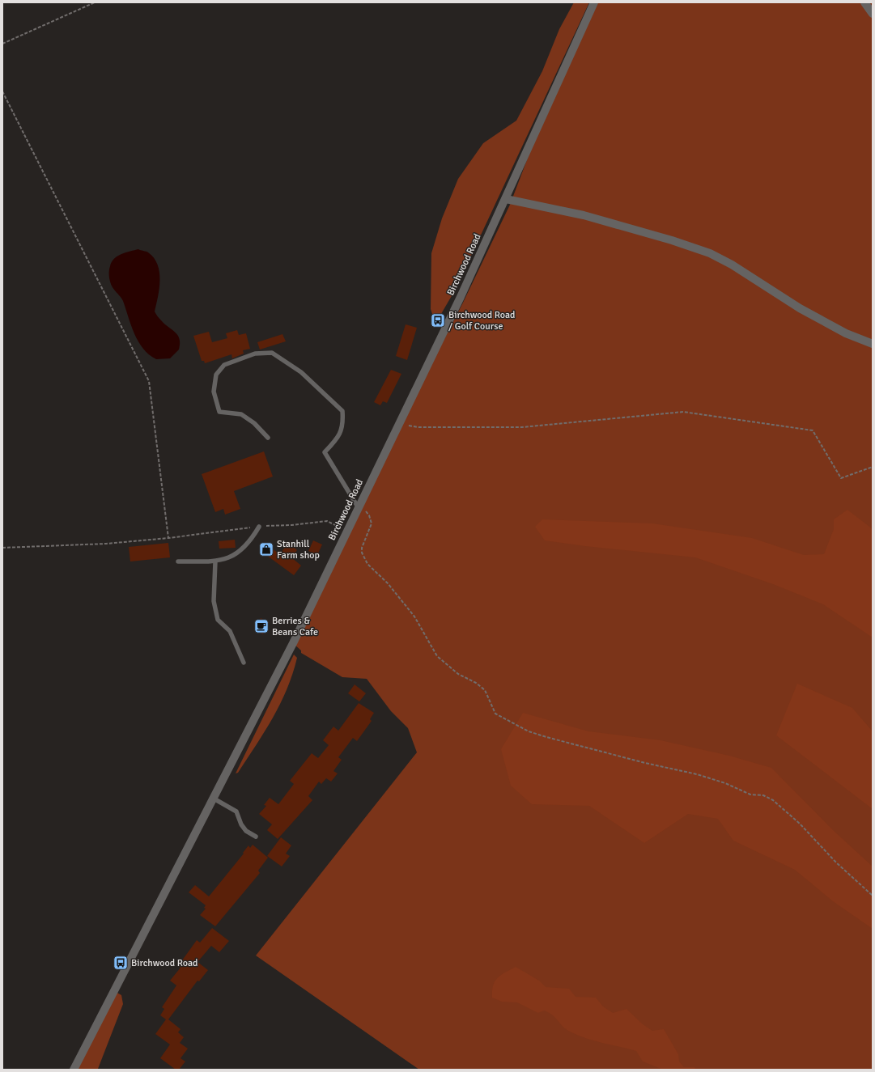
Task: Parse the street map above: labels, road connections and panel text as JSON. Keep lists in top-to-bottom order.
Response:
{
  "streets": {
    "street": ["Birchwood Road"]
  },
  "places": {
    "bus stop": ["Birchwood Road / Golf Course", "Birchwood Road"],
    "shop": ["Stanhill Farm shop"],
    "cafe": ["Berries & Beans Cafe"]
  }
}
